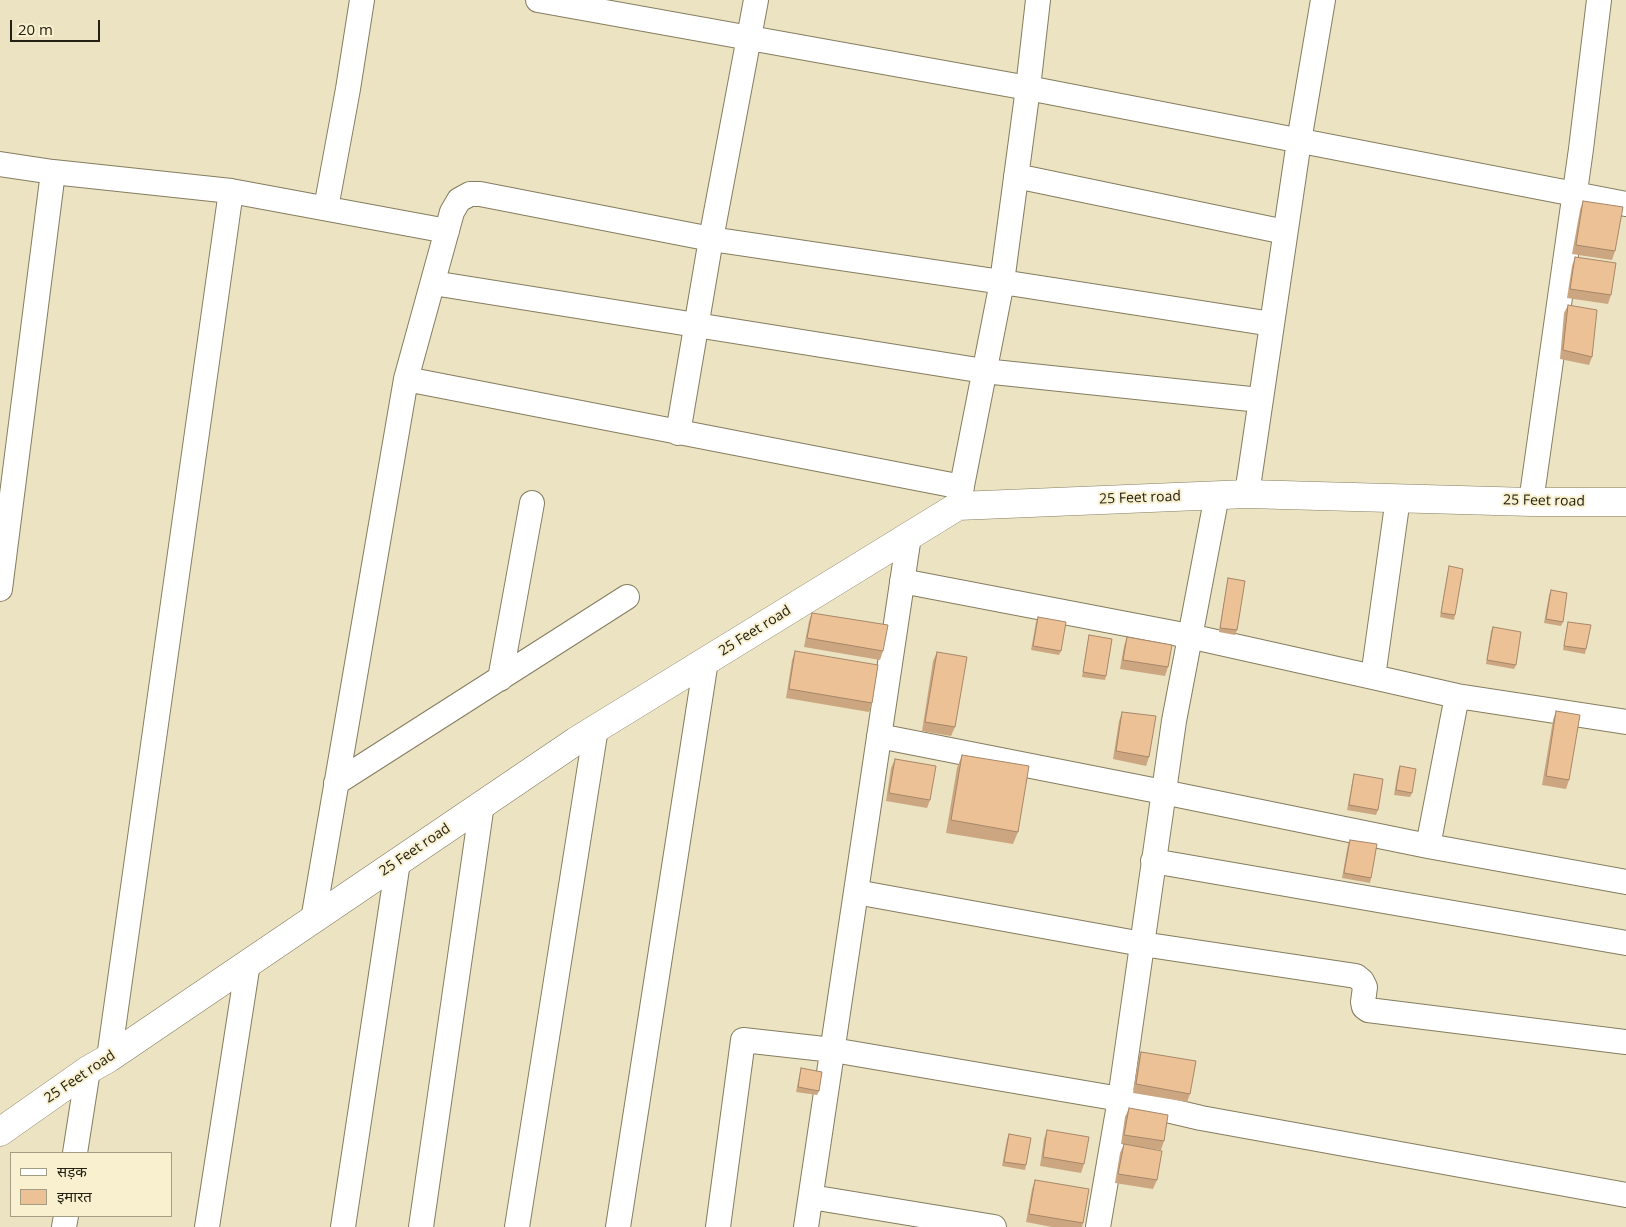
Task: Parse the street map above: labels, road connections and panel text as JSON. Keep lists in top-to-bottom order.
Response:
{
  "streets": {
    "street": ["25 Feet road"]
  },
  "legend": ["सड़क", "इमारत"],
  "scale_bar": "20 m"
}
